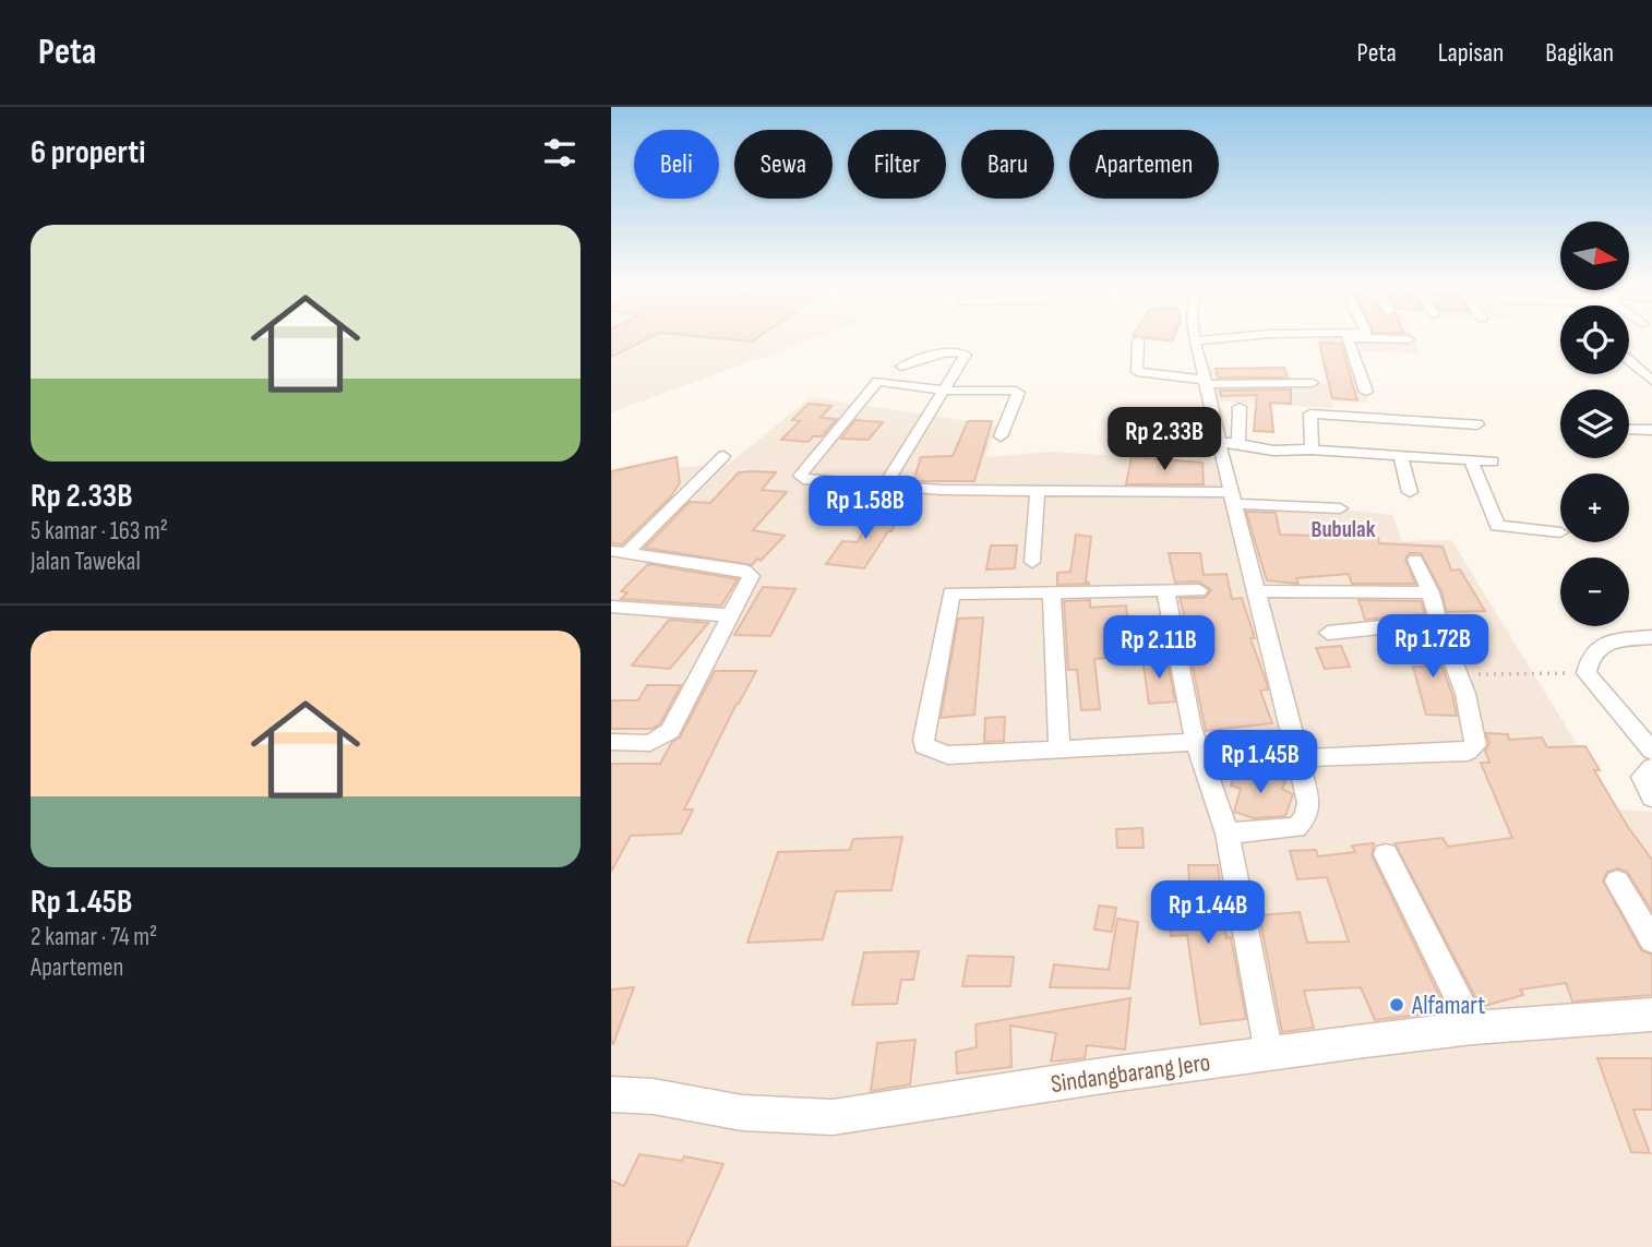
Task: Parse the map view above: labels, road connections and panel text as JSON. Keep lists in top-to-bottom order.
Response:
{
  "streets": {
    "street": ["Sindangbarang Jero"]
  },
  "districts": ["Bubulak"],
  "places": ["Alfamart"],
  "north": "right",
  "page": {
    "header": "Peta",
    "nav": ["Peta", "Lapisan", "Bagikan"],
    "heading": "6 properti",
    "chip": [
      "Beli",
      "Sewa",
      "Filter",
      "Baru",
      "Apartemen"
    ],
    "list": [
      {
        "name": "Rp 2.33B",
        "note": "5 kamar · 163 m² · Jalan Tawekal"
      },
      {
        "name": "Rp 1.45B",
        "note": "2 kamar · 74 m² · Apartemen"
      }
    ],
    "map_buttons": ["+", "−"],
    "price": [
      "Rp 2.33B",
      "Rp 1.58B",
      "Rp 1.72B",
      "Rp 2.11B",
      "Rp 1.45B",
      "Rp 1.44B"
    ]
  }
}
